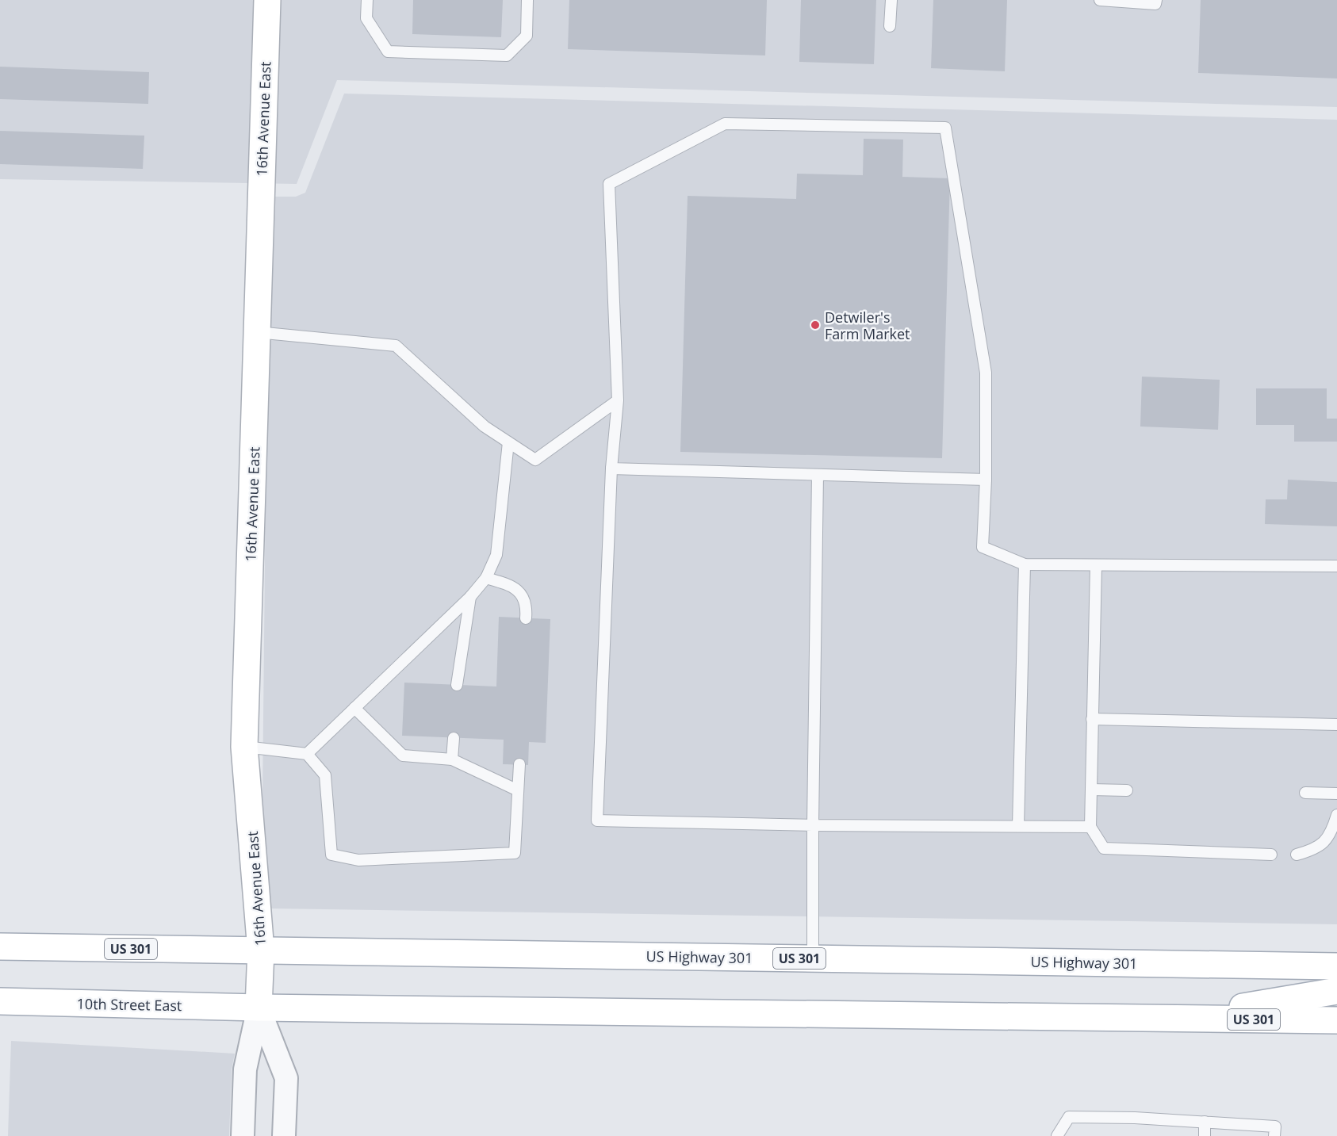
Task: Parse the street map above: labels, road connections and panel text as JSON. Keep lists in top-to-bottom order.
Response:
{
  "streets": {
    "main road": [
      "16th Avenue East",
      "US 301",
      "US Highway 301",
      "10th Street East"
    ]
  },
  "crossings": [
    ["16th Avenue East", "US 301"],
    ["16th Avenue East", "US Highway 301"],
    ["16th Avenue East", "10th Street East"],
    ["US 301", "US Highway 301"],
    ["US 301", "10th Street East"]
  ],
  "places": ["Detwiler's Farm Market"]
}
